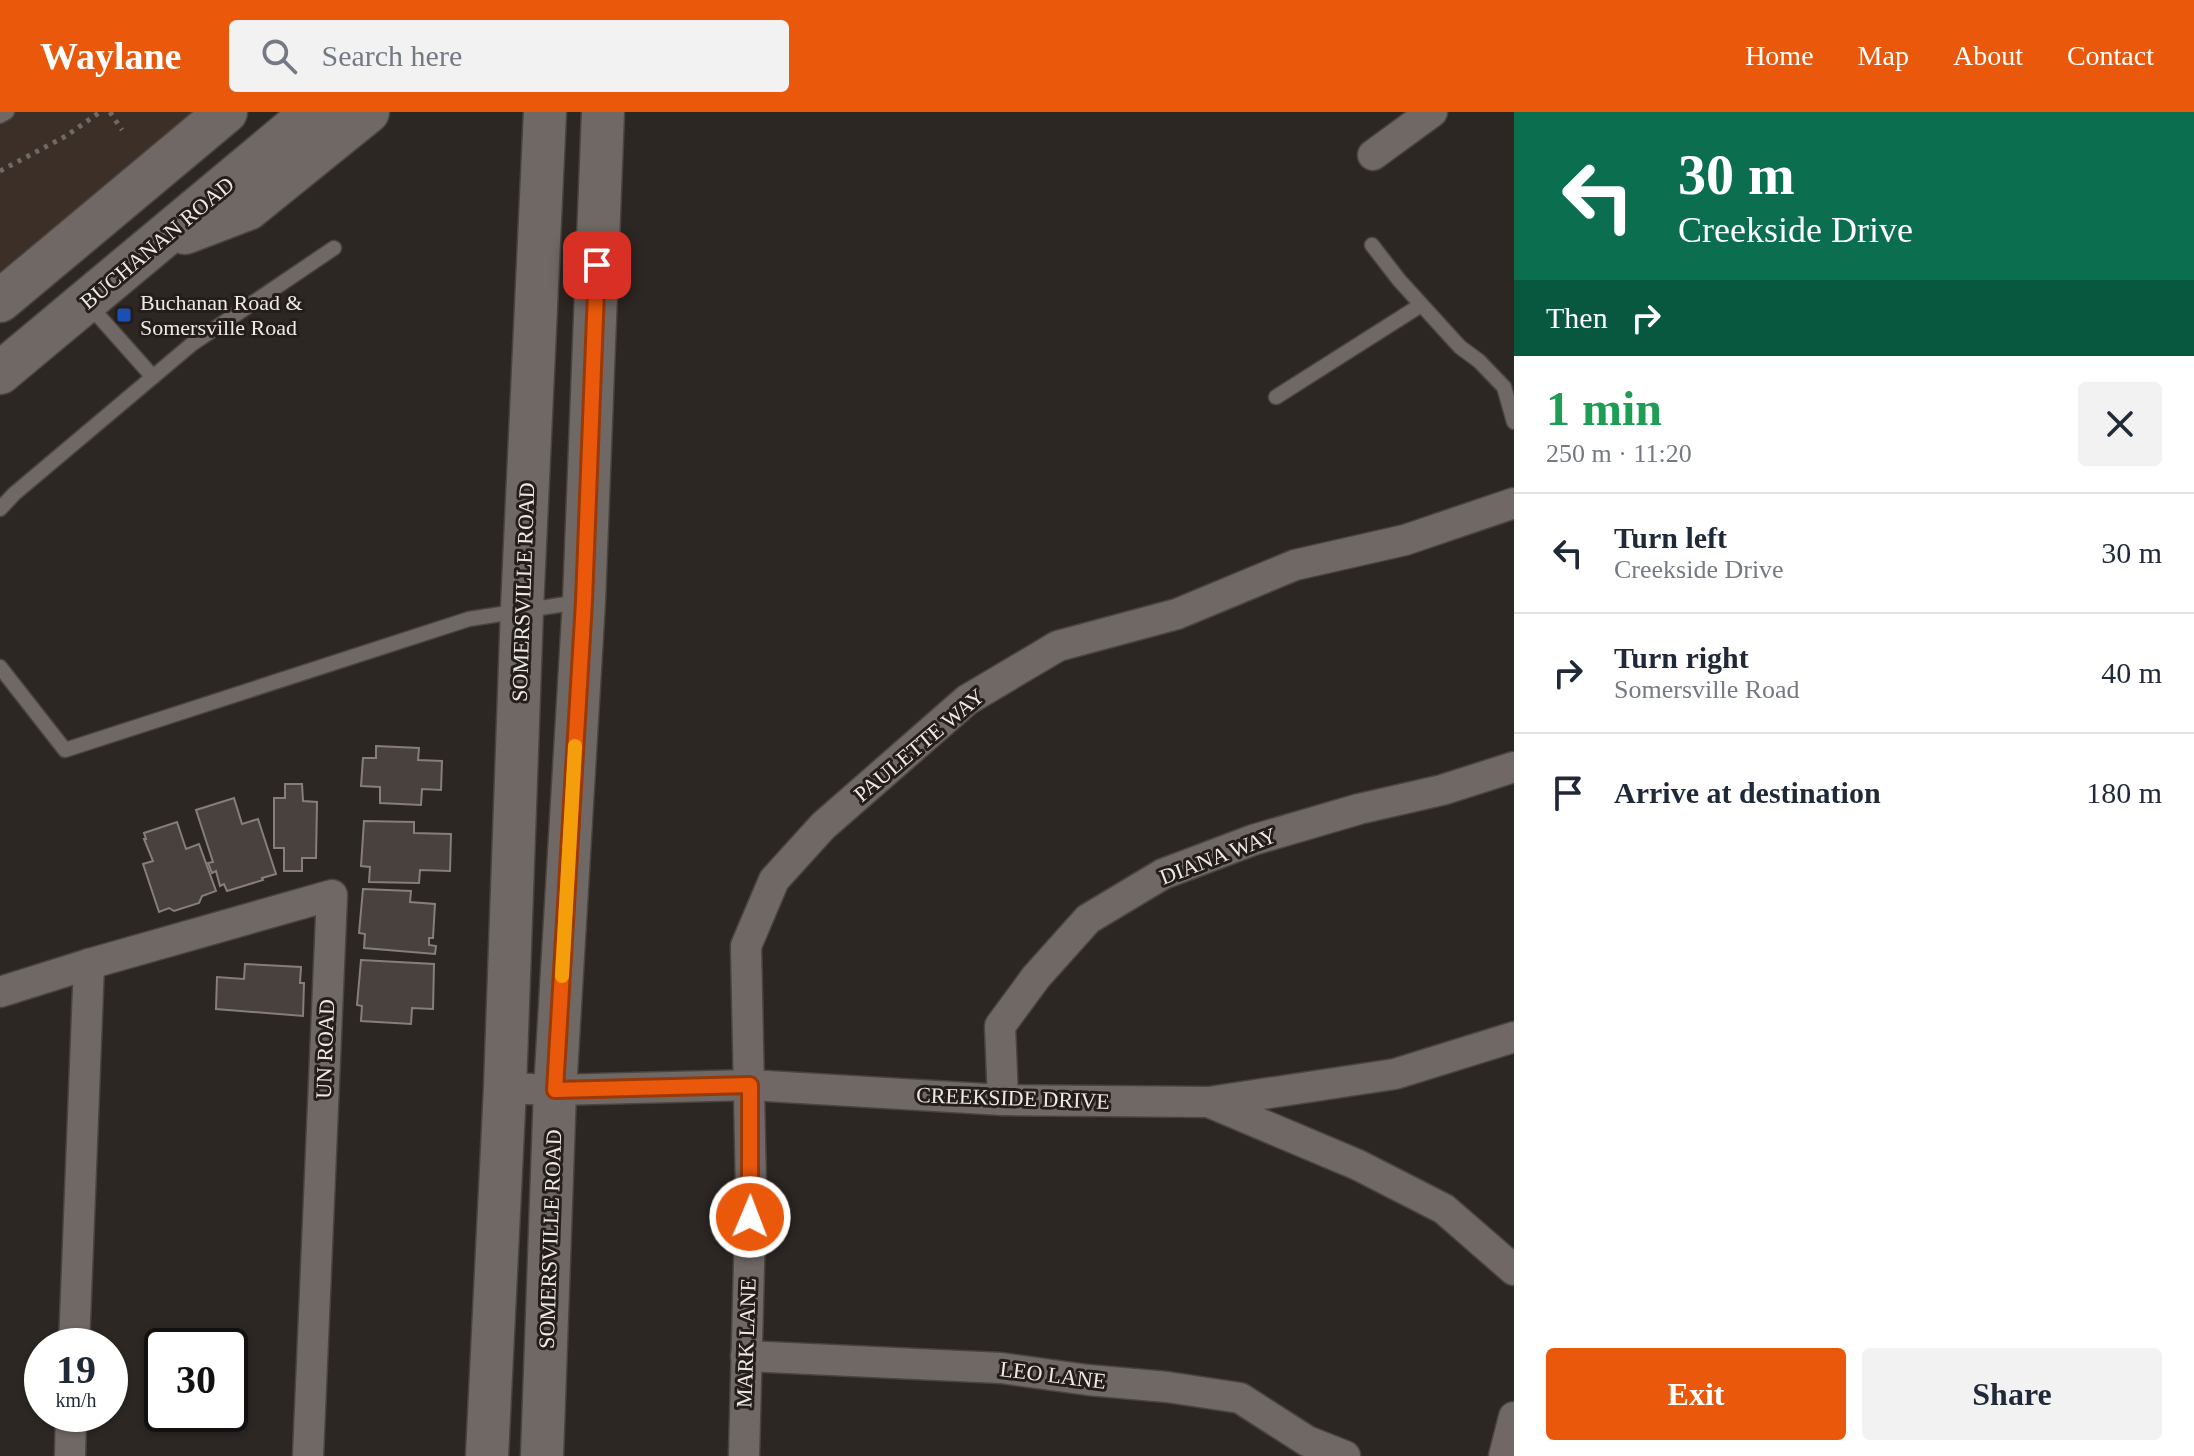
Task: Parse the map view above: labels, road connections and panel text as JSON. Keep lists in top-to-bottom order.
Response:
{
  "streets": {
    "main road": ["BUCHANAN ROAD", "SOMERSVILLE ROAD"],
    "street": [
      "PAULETTE WAY",
      "DIANA WAY",
      "UN ROAD",
      "CREEKSIDE DRIVE",
      "MARK LANE",
      "LEO LANE"
    ]
  },
  "crossings": [
    ["SOMERSVILLE ROAD", "CREEKSIDE DRIVE"],
    ["PAULETTE WAY", "CREEKSIDE DRIVE"],
    ["PAULETTE WAY", "MARK LANE"],
    ["DIANA WAY", "CREEKSIDE DRIVE"],
    ["CREEKSIDE DRIVE", "MARK LANE"],
    ["MARK LANE", "LEO LANE"]
  ],
  "places": {
    "transit": ["Buchanan Road & Somersville Road"]
  },
  "page": {
    "header": "Waylane",
    "search": "Search here",
    "nav": [
      "Home",
      "Map",
      "About",
      "Contact"
    ],
    "turn": ["30 m", "Creekside Drive"],
    "then": "Then",
    "heading": ["1 min", "250 m · 11:20"],
    "list": [
      {
        "name": "Turn left",
        "note": "Creekside Drive",
        "value": "30 m"
      },
      {
        "name": "Turn right",
        "note": "Somersville Road",
        "value": "40 m"
      },
      {
        "name": "Arrive at destination",
        "value": "180 m"
      }
    ],
    "speed": "19 km/h",
    "limit": "30",
    "buttons": ["Exit", "Share"]
  }
}
